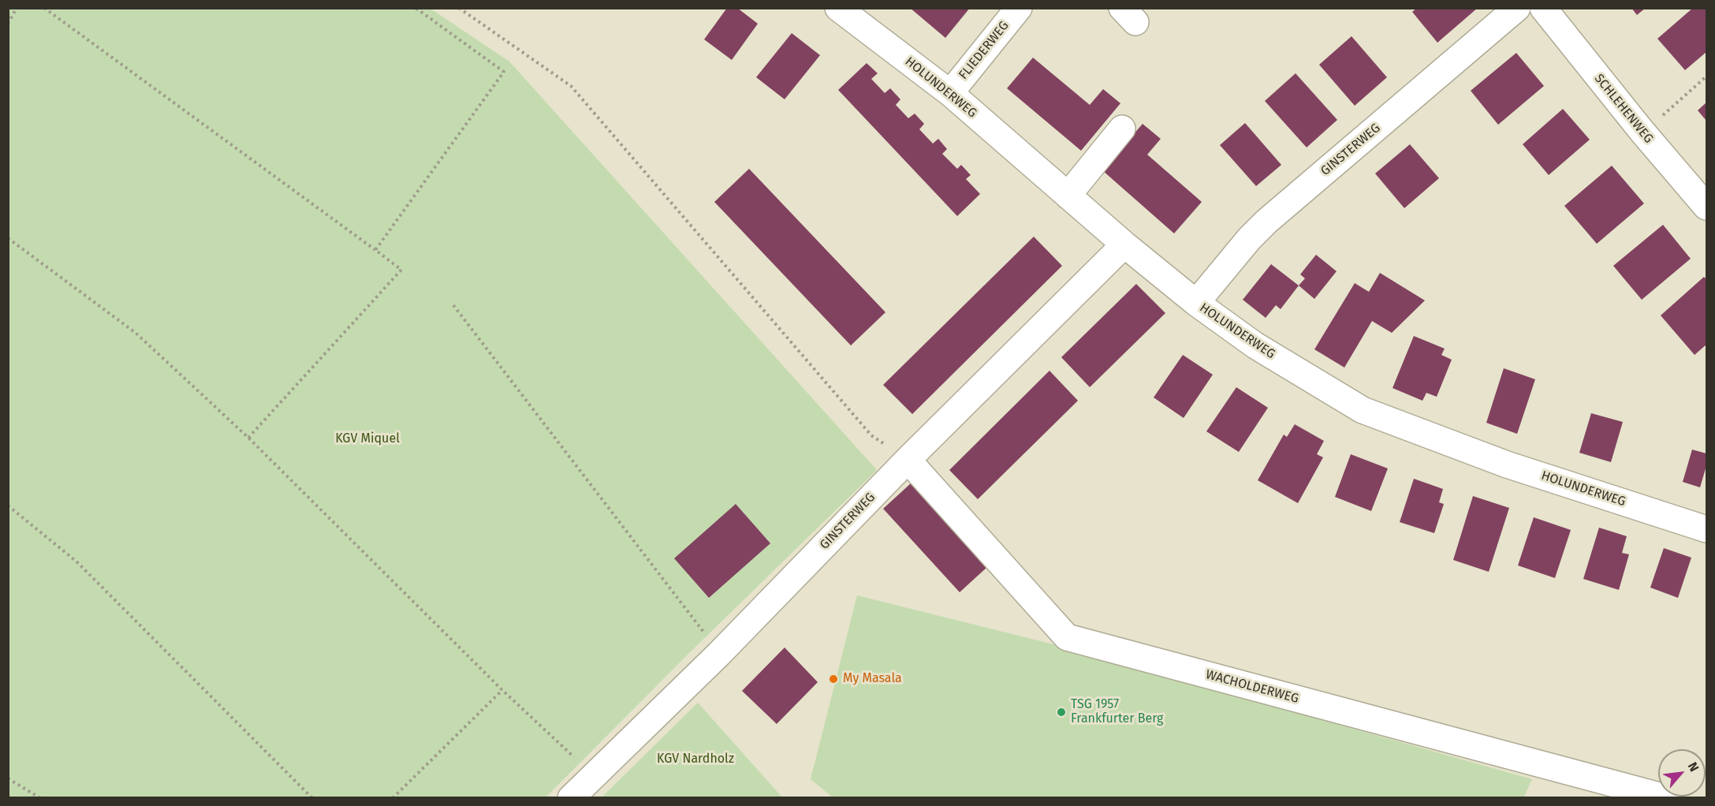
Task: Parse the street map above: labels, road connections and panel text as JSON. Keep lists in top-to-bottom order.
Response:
{
  "streets": {
    "street": [
      "FLIEDERWEG",
      "HOLUNDERWEG",
      "SCHLEHENWEG",
      "GINSTERWEG",
      "WACHOLDERWEG"
    ]
  },
  "crossings": [
    ["FLIEDERWEG", "HOLUNDERWEG"],
    ["HOLUNDERWEG", "GINSTERWEG"],
    ["GINSTERWEG", "WACHOLDERWEG"]
  ],
  "parks": ["KGV Miquel", "KGV Nardholz"],
  "places": ["My Masala", "TSG 1957 Frankfurter Berg"],
  "north": "top right"
}
